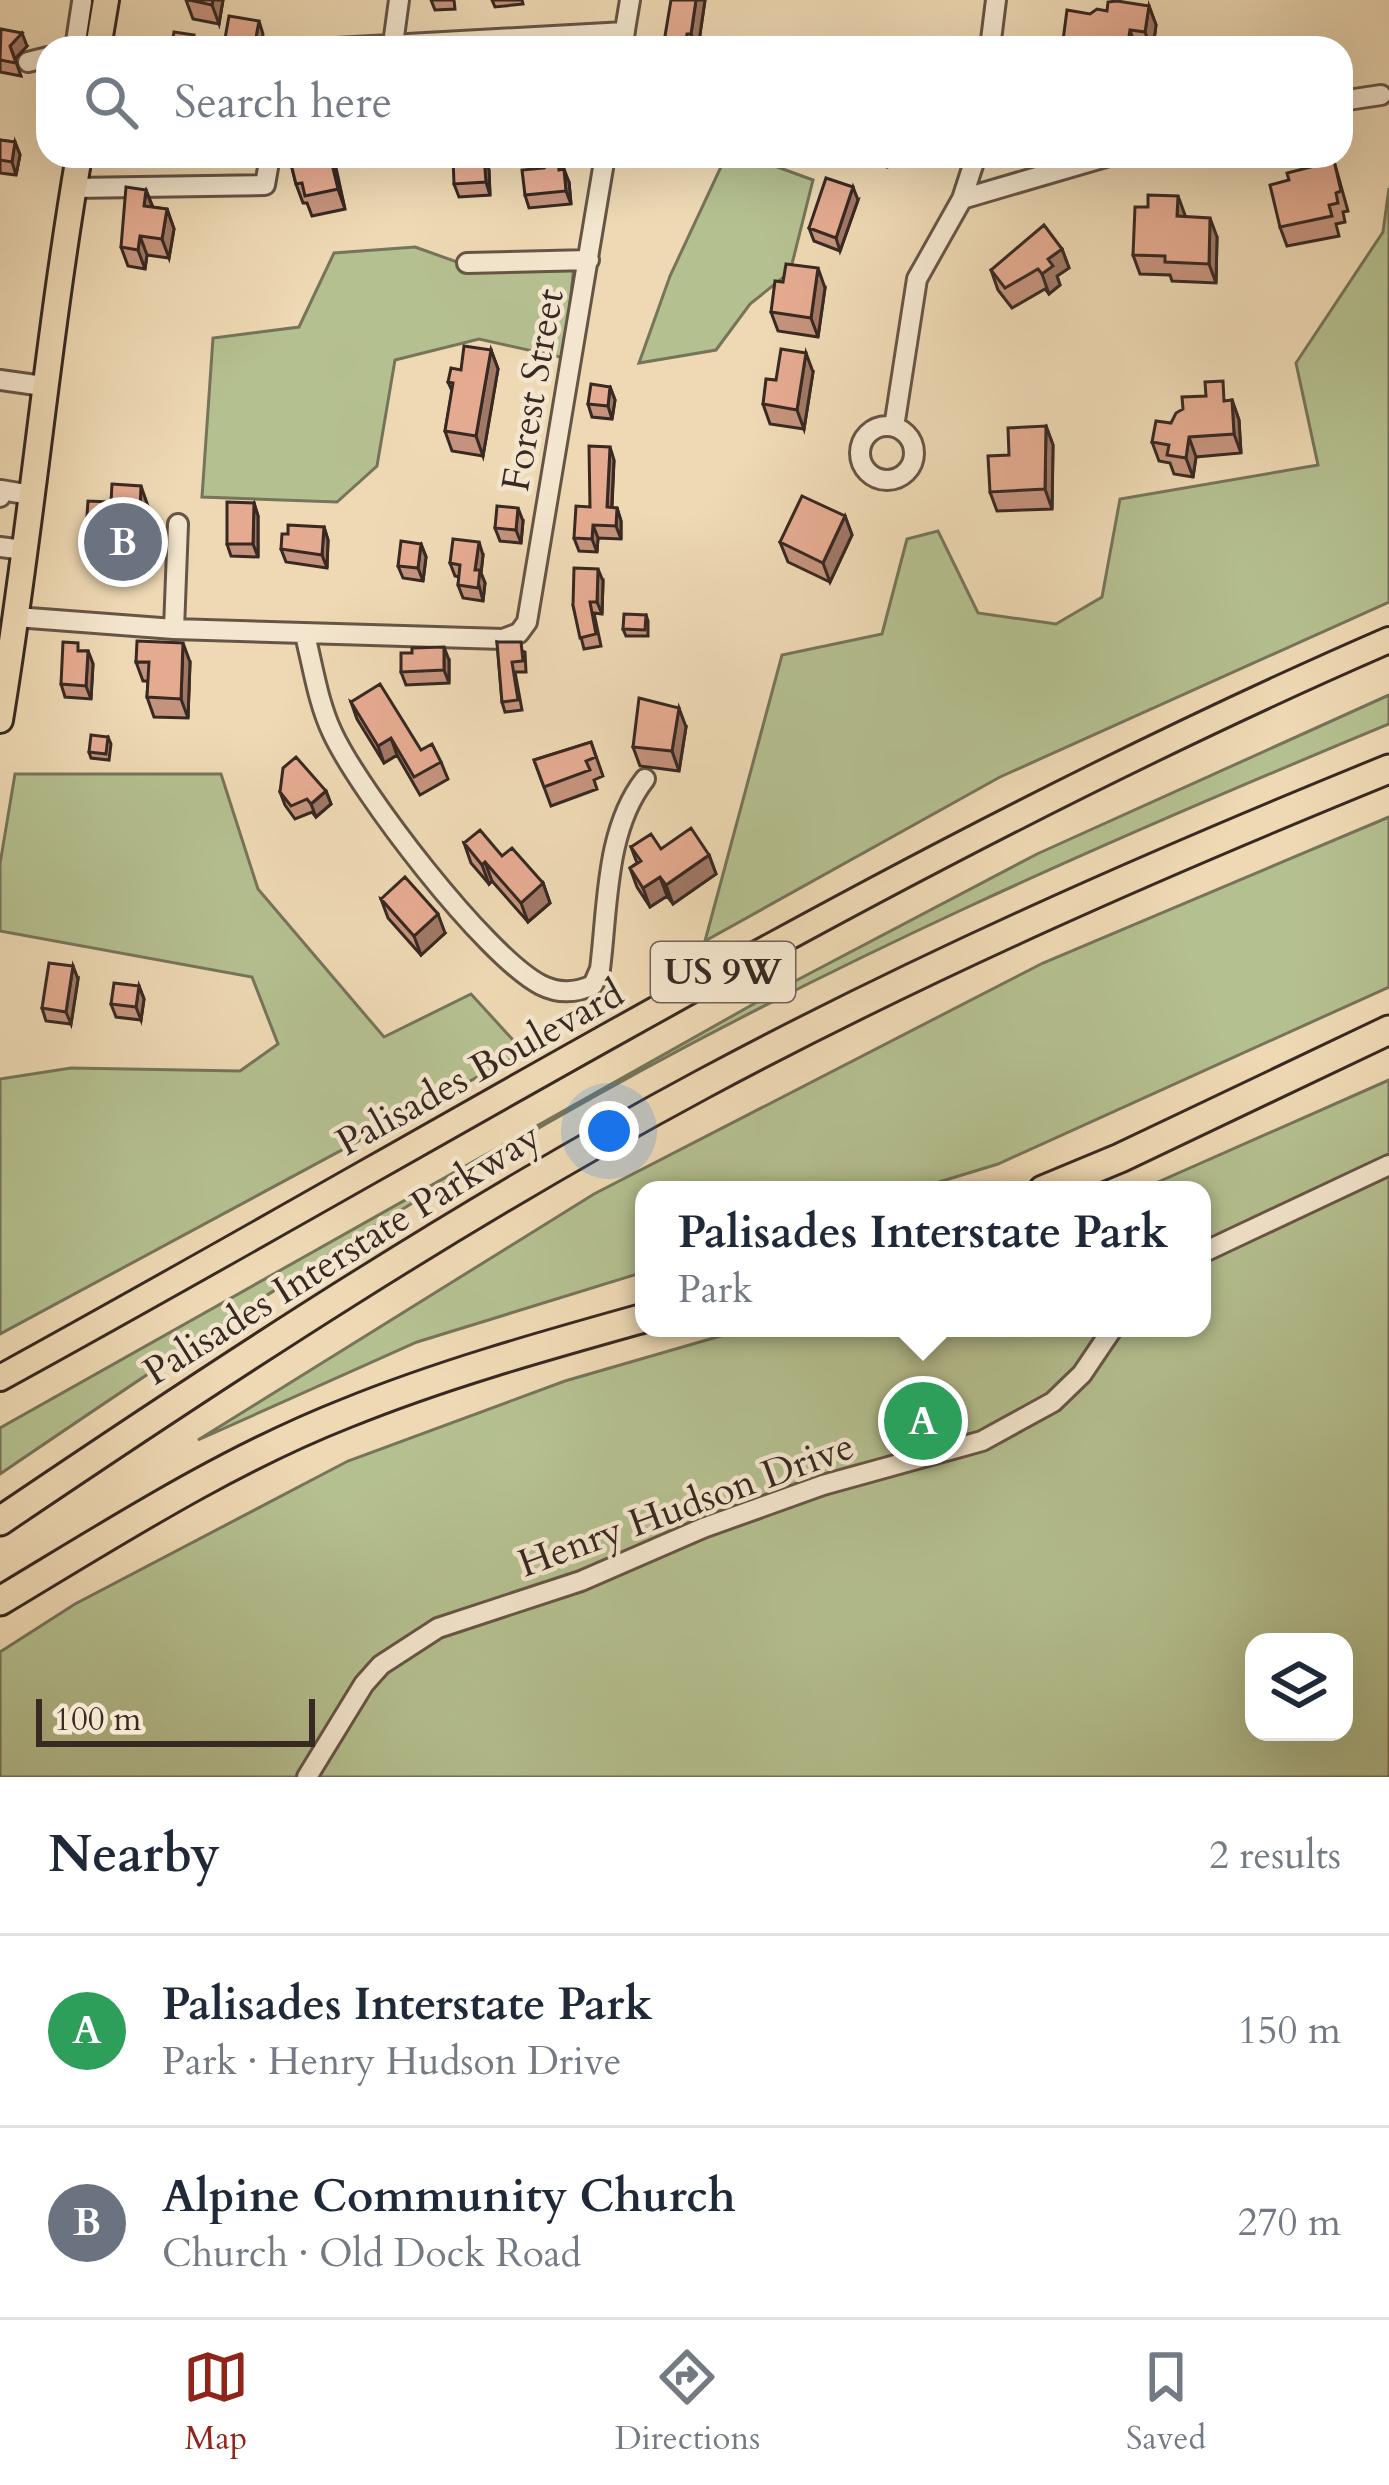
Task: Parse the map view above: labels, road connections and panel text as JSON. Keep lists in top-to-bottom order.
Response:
{
  "streets": {
    "highway": ["Palisades Interstate Parkway"],
    "main road": ["US 9W", "Palisades Boulevard"],
    "street": ["Forest Street", "Henry Hudson Drive"]
  },
  "scale_bar": "100 m",
  "page": {
    "search": "Search here",
    "pins": ["B", "A"],
    "popup": ["Palisades Interstate Park", "Park"],
    "scale": "100 m",
    "heading": ["Nearby", "2 results"],
    "list": [
      {
        "mark": "A",
        "name": "Palisades Interstate Park",
        "note": "Park · Henry Hudson Drive",
        "value": "150 m"
      },
      {
        "mark": "B",
        "name": "Alpine Community Church",
        "note": "Church · Old Dock Road",
        "value": "270 m"
      }
    ],
    "nav": ["Map", "Directions", "Saved"]
  }
}
